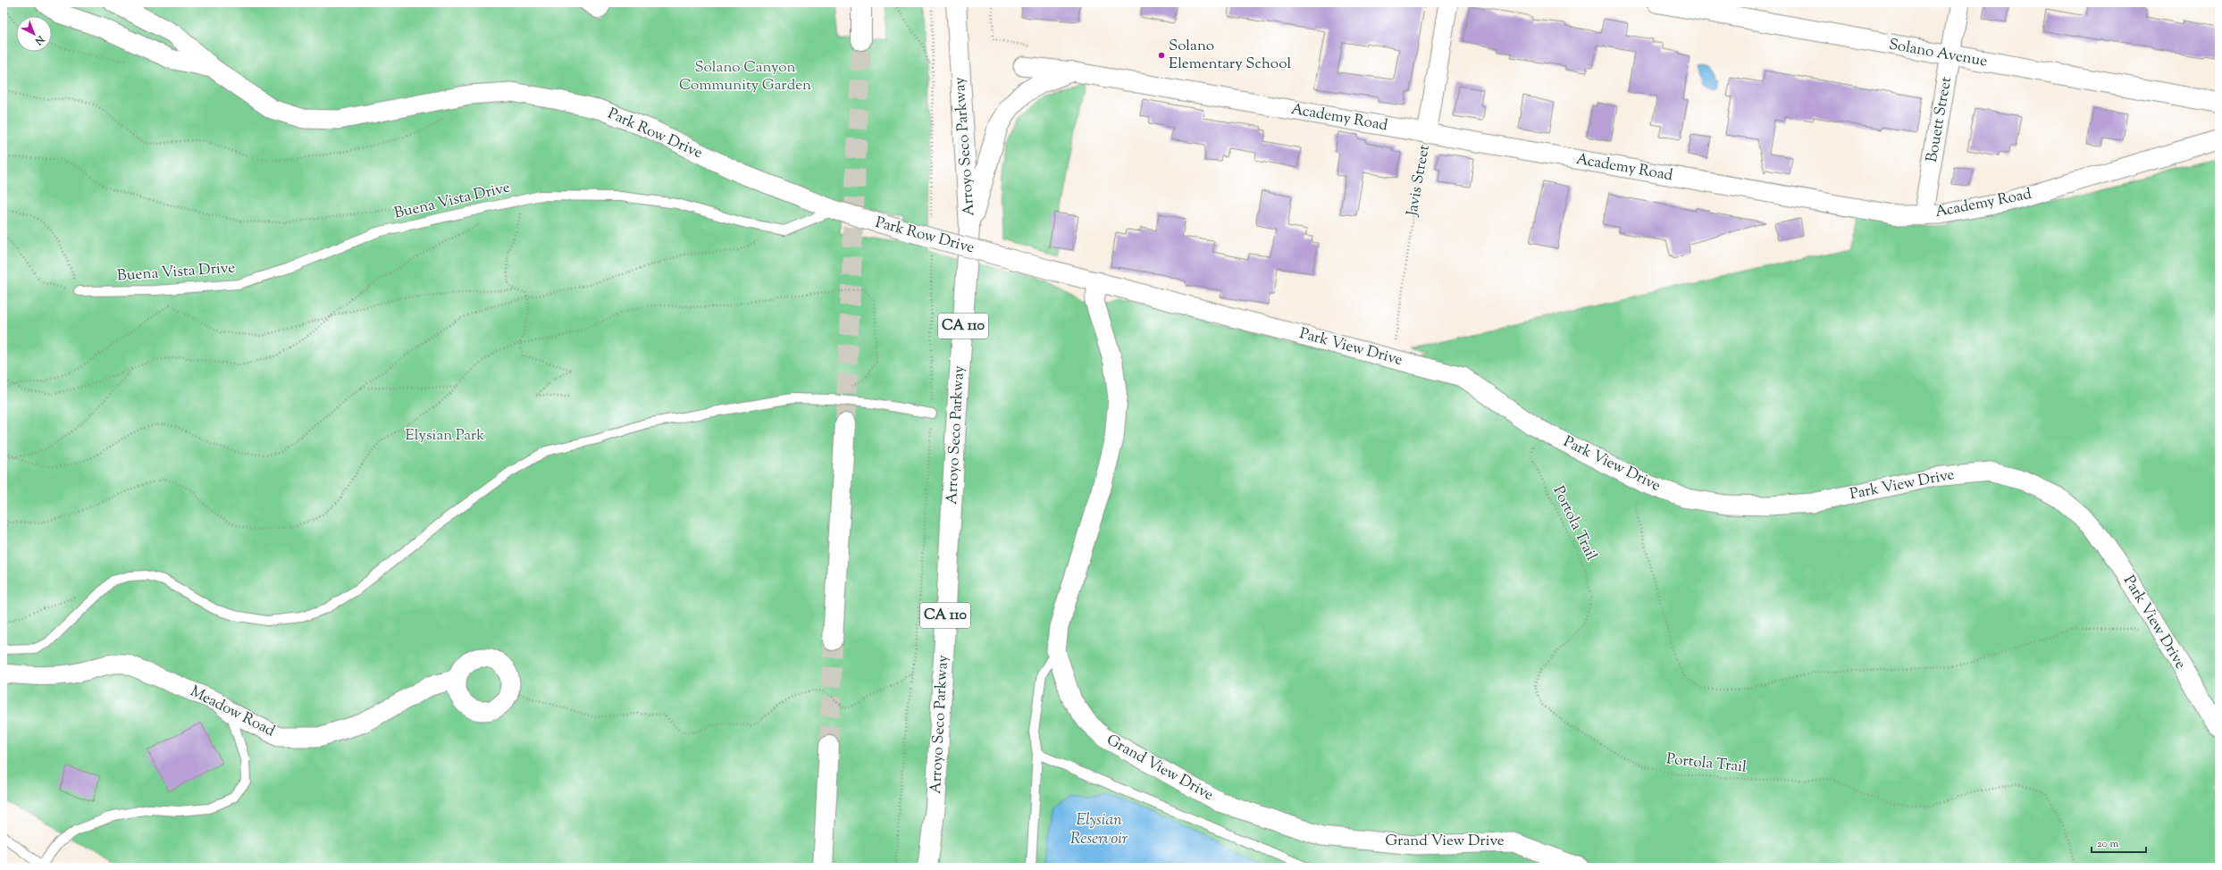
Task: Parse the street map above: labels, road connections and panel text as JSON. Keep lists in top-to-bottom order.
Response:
{
  "streets": {
    "main road": ["Solano Avenue", "Arroyo Seco Parkway", "CA 110"],
    "street": [
      "Academy Road",
      "Bouett Street",
      "Park Row Drive",
      "Javis Street",
      "Park View Drive",
      "Meadow Road",
      "Grand View Drive"
    ],
    "lane": ["Buena Vista Drive"],
    "path": ["Portola Trail"]
  },
  "crossings": [
    ["Solano Avenue", "Bouett Street"],
    ["Academy Road", "Bouett Street"],
    ["Academy Road", "Javis Street"],
    ["Park Row Drive", "Buena Vista Drive"],
    ["Park Row Drive", "Park View Drive"],
    ["Javis Street", "Park View Drive"],
    ["Park View Drive", "Portola Trail"],
    ["Park View Drive", "Grand View Drive"]
  ],
  "water": ["Elysian Reservoir"],
  "parks": ["Solano Canyon Community Garden", "Elysian Park"],
  "places": ["Solano Elementary School"],
  "scale_bar": "20 m",
  "north": "bottom right"
}
